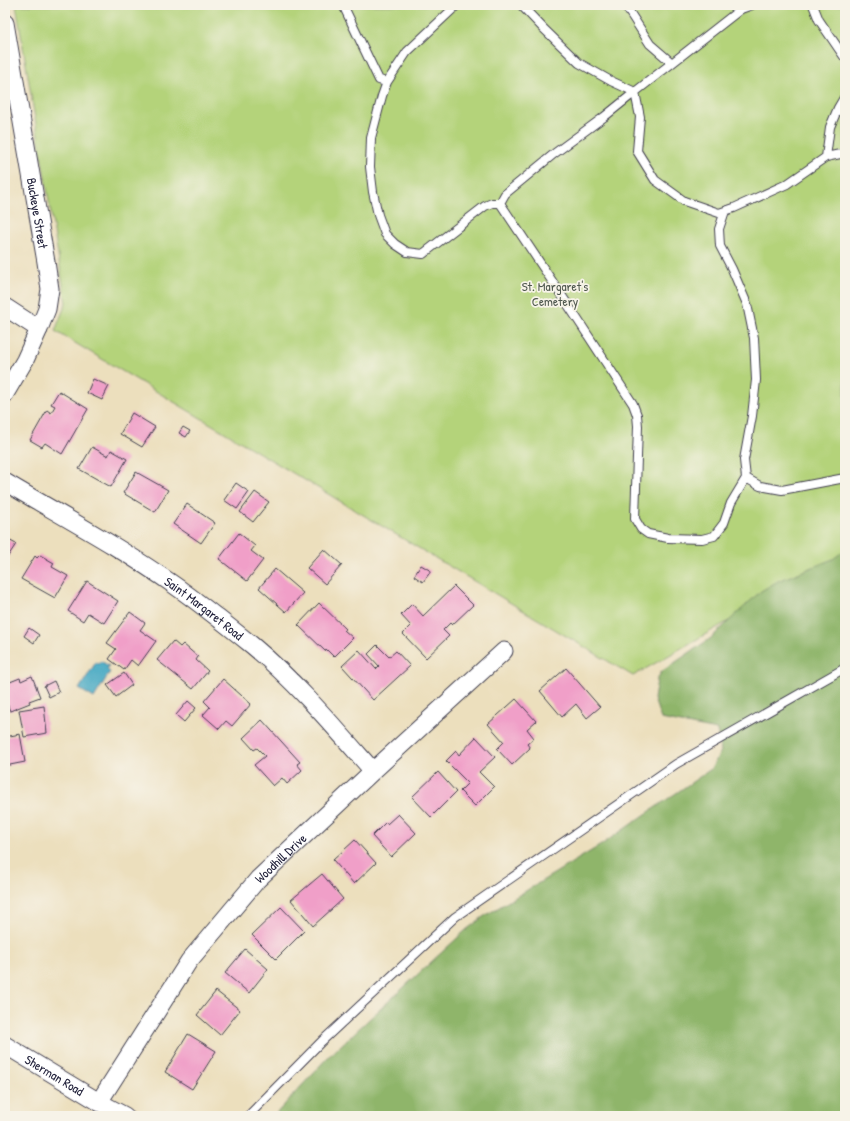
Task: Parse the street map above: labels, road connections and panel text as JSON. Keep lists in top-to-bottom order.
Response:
{
  "streets": {
    "street": [
      "Buckeye Street",
      "Saint Margaret Road",
      "Woodhill Drive",
      "Sherman Road"
    ]
  },
  "crossings": [
    ["Saint Margaret Road", "Woodhill Drive"],
    ["Woodhill Drive", "Sherman Road"]
  ],
  "parks": ["St. Margaret's Cemetery"]
}
